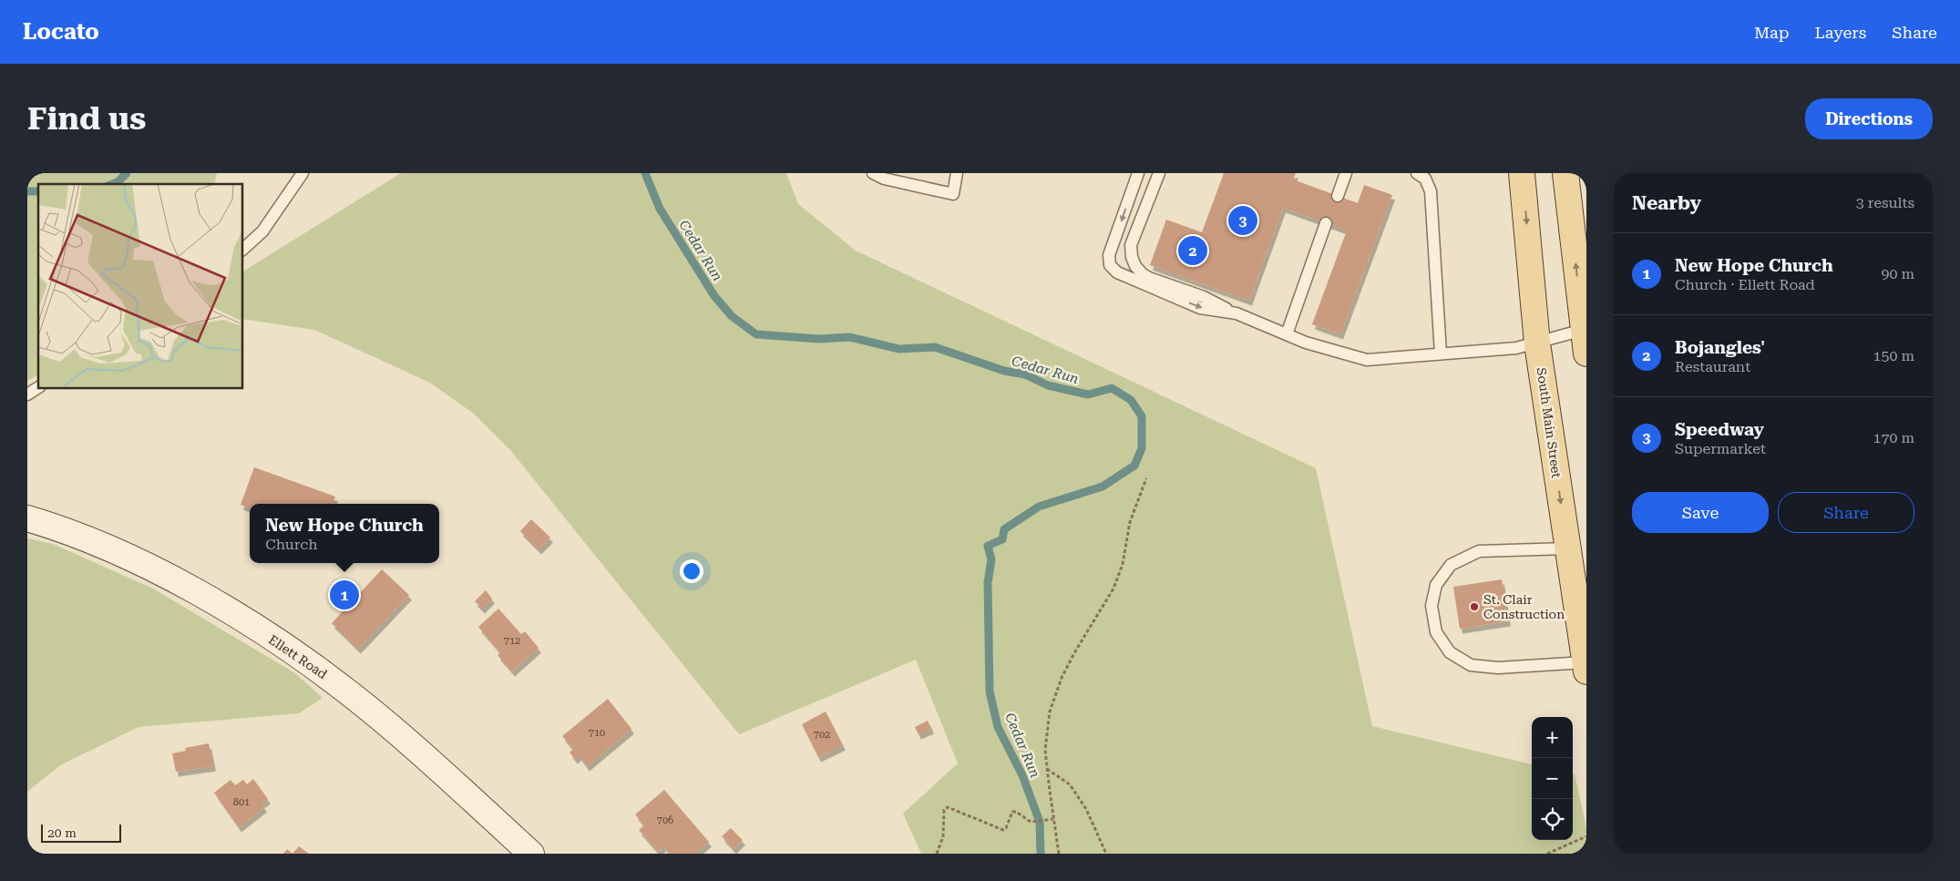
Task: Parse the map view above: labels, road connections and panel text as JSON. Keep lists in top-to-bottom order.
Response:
{
  "streets": {
    "main road": ["South Main Street"],
    "street": ["Ellett Road"]
  },
  "water": ["Cedar Run"],
  "places": ["St. Clair Construction"],
  "house_numbers": [
    "712",
    "710",
    "702",
    "801",
    "706"
  ],
  "scale_bar": "20 m",
  "page": {
    "header": "Locato",
    "nav": ["Map", "Layers", "Share"],
    "buttons": [
      "Directions",
      ["Save", "Share"]
    ],
    "title": "Find us",
    "heading": ["Nearby", "3 results"],
    "pins": ["3", "2", "1"],
    "list": [
      {
        "mark": "1",
        "name": "New Hope Church",
        "note": "Church · Ellett Road",
        "value": "90 m"
      },
      {
        "mark": "2",
        "name": "Bojangles'",
        "note": "Restaurant",
        "value": "150 m"
      },
      {
        "mark": "3",
        "name": "Speedway",
        "note": "Supermarket",
        "value": "170 m"
      }
    ],
    "popup": ["New Hope Church", "Church"],
    "map_buttons": ["+", "−"],
    "scale": "20 m"
  }
}
